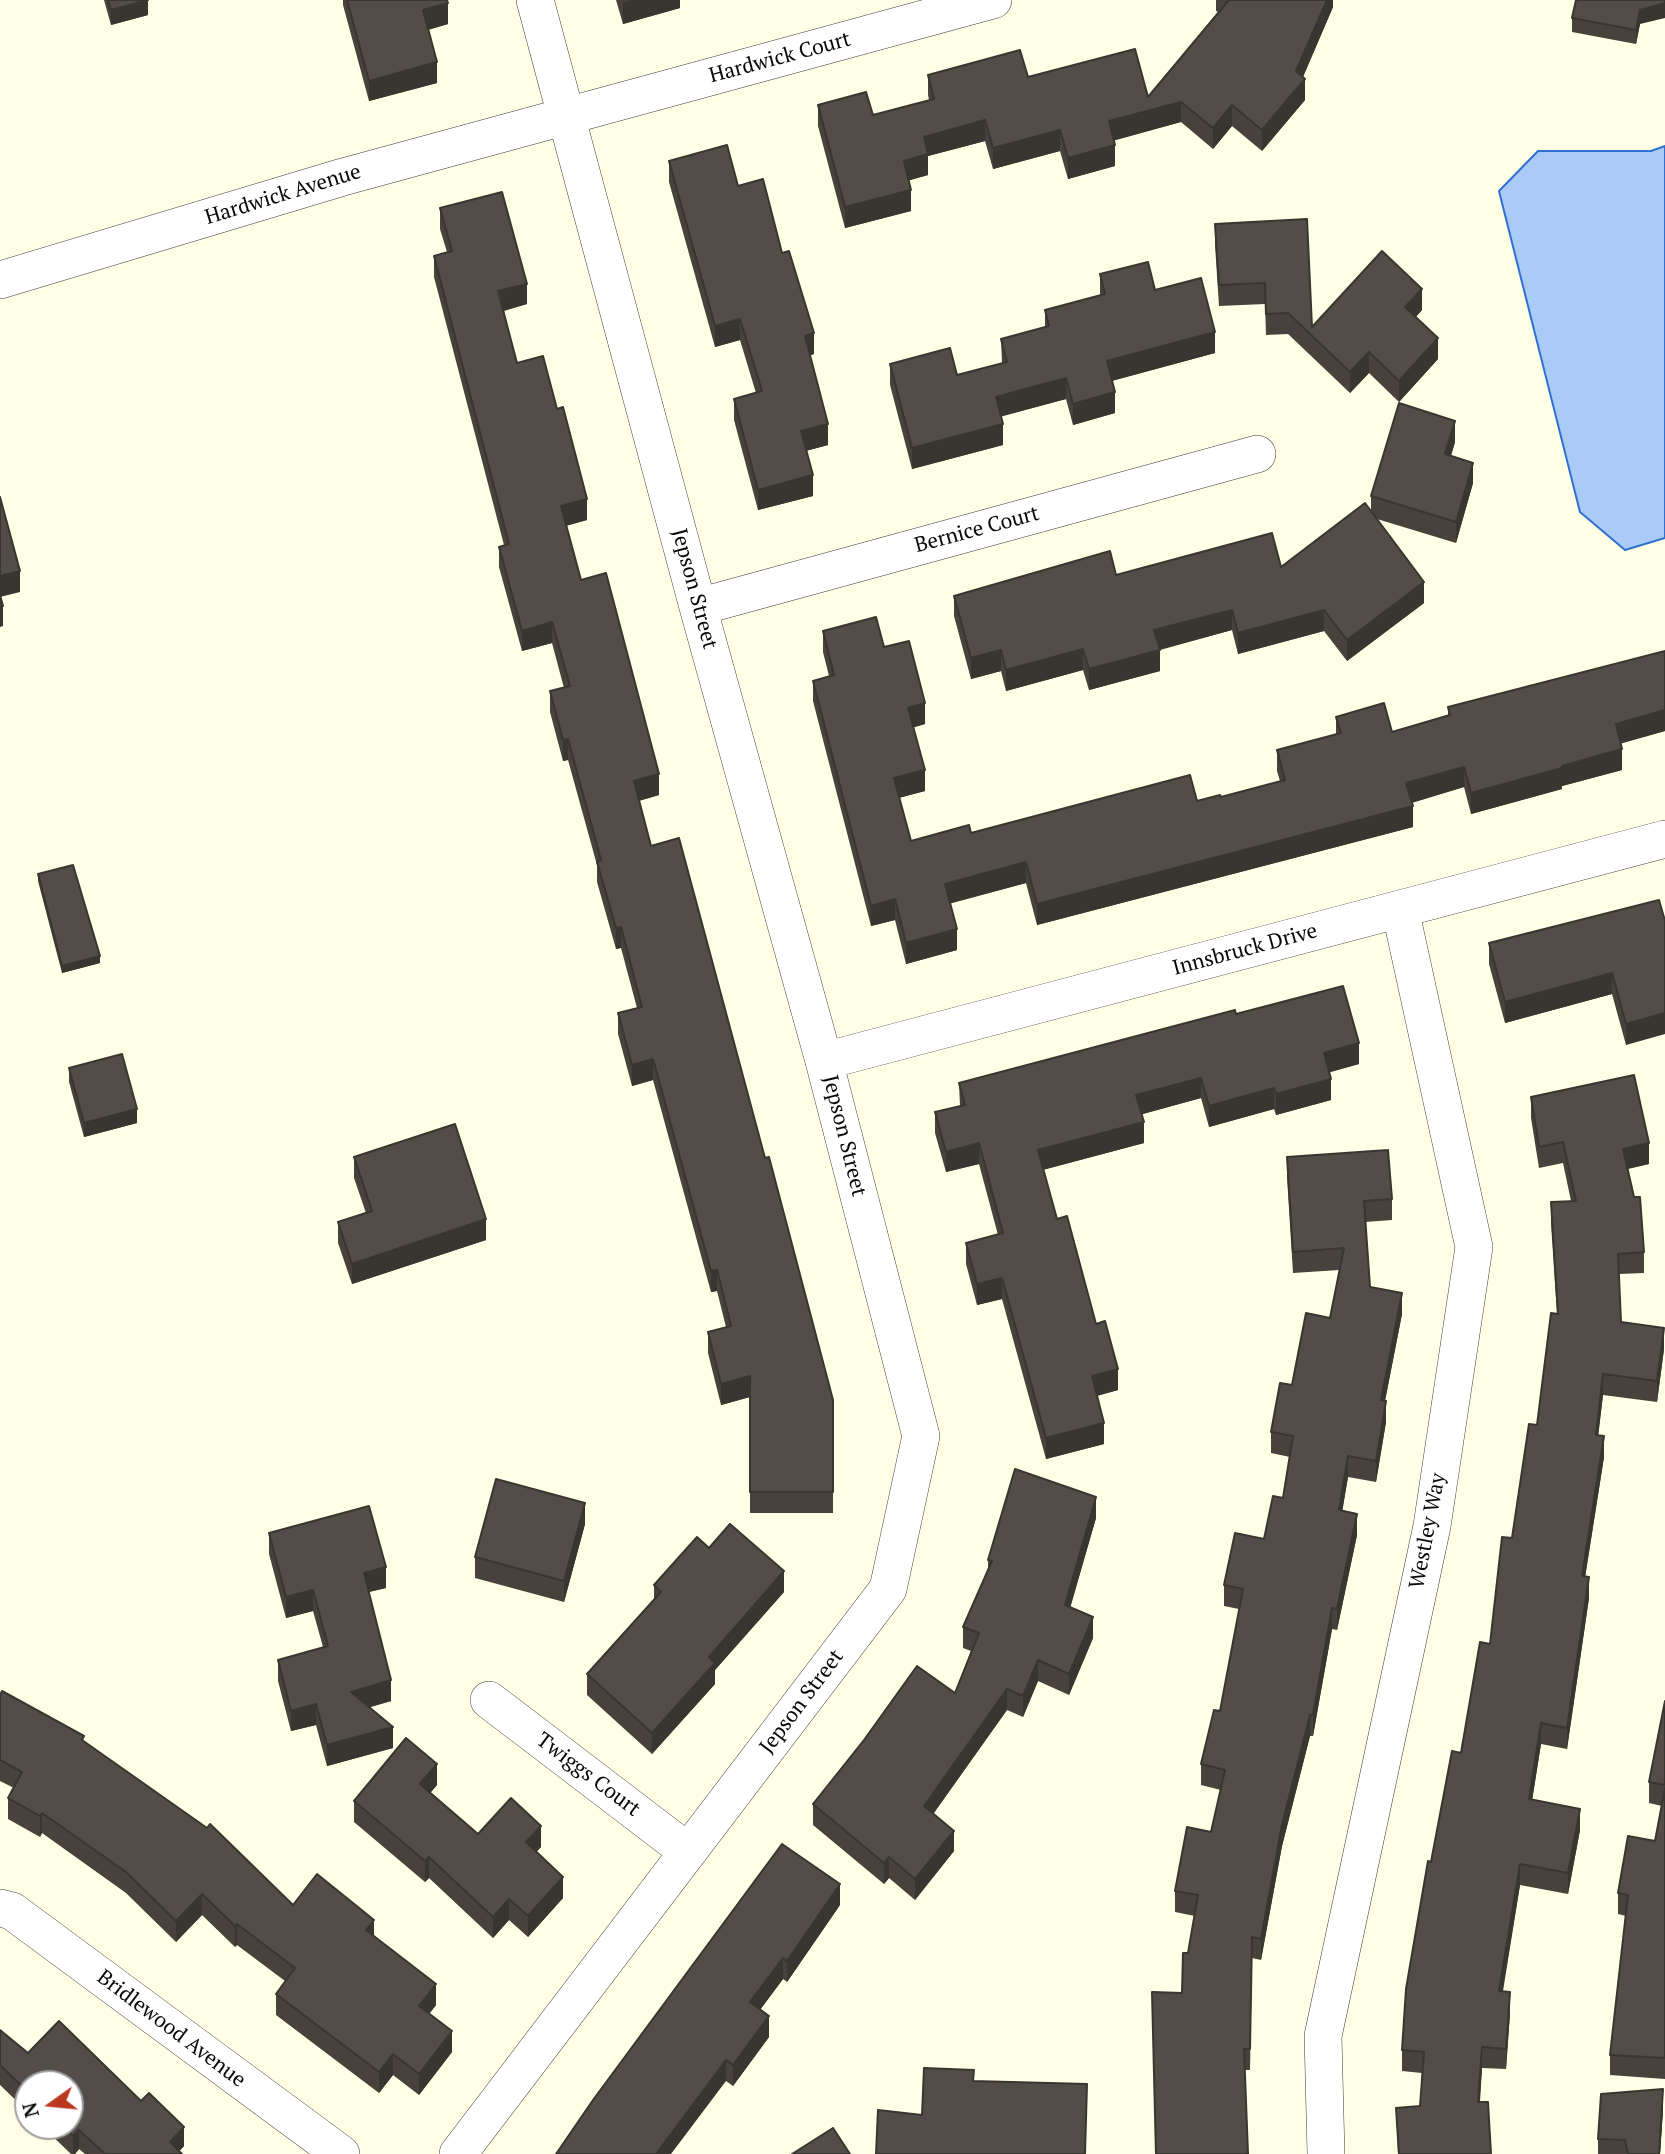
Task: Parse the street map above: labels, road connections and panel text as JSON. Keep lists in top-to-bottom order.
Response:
{
  "streets": {
    "street": [
      "Hardwick Court",
      "Hardwick Avenue",
      "Bernice Court",
      "Jepson Street",
      "Innsbruck Drive",
      "Westley Way",
      "Twiggs Court",
      "Bridlewood Avenue"
    ]
  },
  "crossings": [
    ["Hardwick Court", "Hardwick Avenue"],
    ["Hardwick Court", "Jepson Street"],
    ["Hardwick Avenue", "Jepson Street"],
    ["Bernice Court", "Jepson Street"],
    ["Jepson Street", "Innsbruck Drive"],
    ["Jepson Street", "Twiggs Court"],
    ["Innsbruck Drive", "Westley Way"]
  ],
  "north": "left"
}
